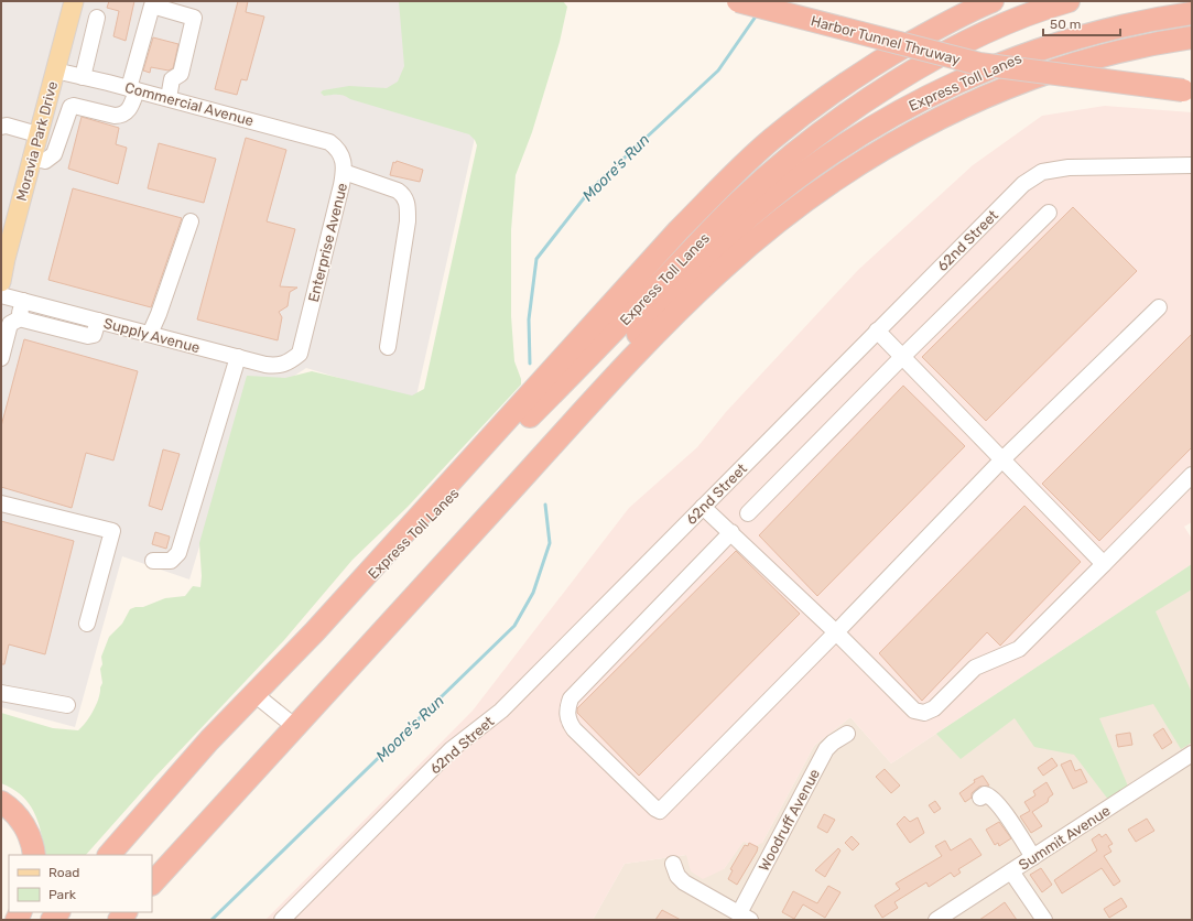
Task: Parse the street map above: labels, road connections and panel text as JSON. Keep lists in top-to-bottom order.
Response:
{
  "streets": {
    "highway": ["Harbor Tunnel Thruway", "Express Toll Lanes"],
    "main road": ["Moravia Park Drive"],
    "street": [
      "Commercial Avenue",
      "62nd Street",
      "Enterprise Avenue",
      "Supply Avenue",
      "Woodruff Avenue",
      "Summit Avenue"
    ]
  },
  "crossings": [
    ["Commercial Avenue", "Moravia Park Drive"],
    ["Commercial Avenue", "Enterprise Avenue"],
    ["Moravia Park Drive", "Supply Avenue"],
    ["Enterprise Avenue", "Supply Avenue"]
  ],
  "water": ["Moore's Run"],
  "legend": ["Road", "Park"],
  "scale_bar": "50 m"
}
